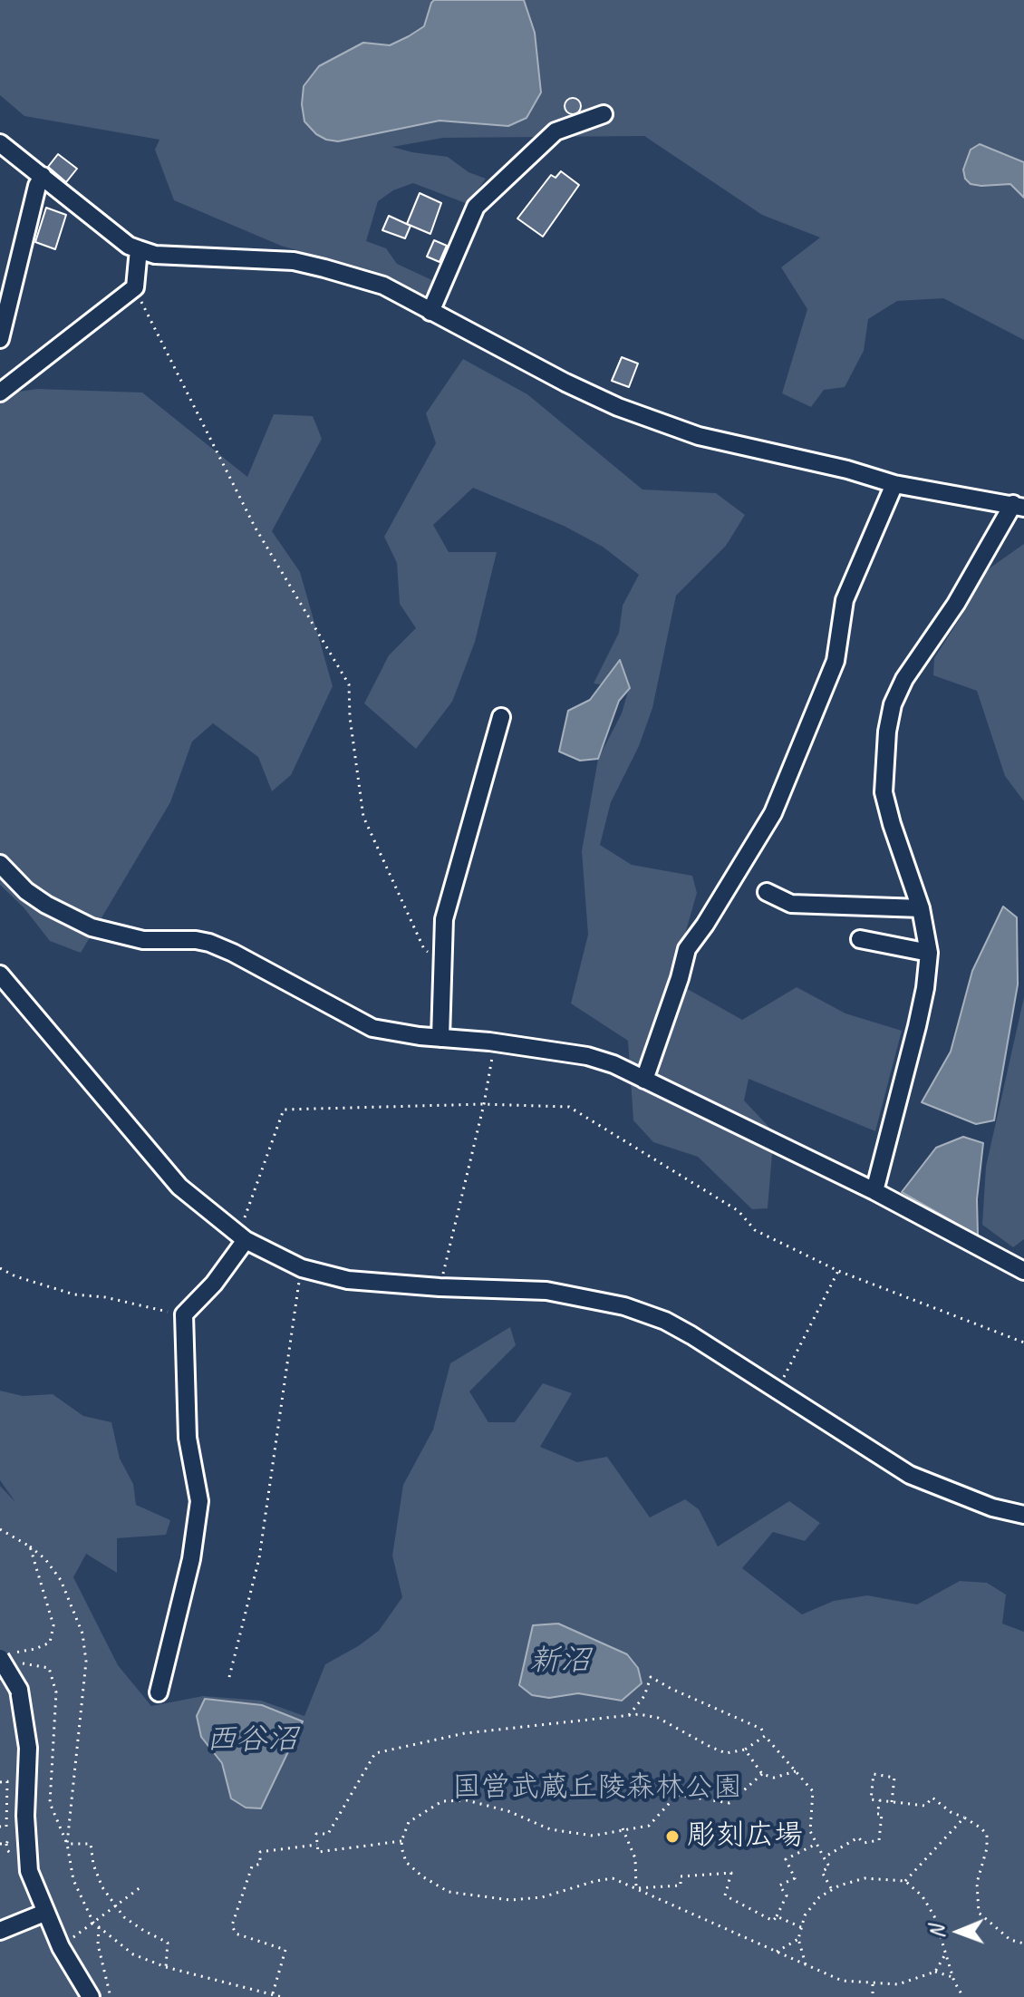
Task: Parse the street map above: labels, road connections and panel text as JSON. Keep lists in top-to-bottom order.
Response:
{
  "water": ["新沼", "西谷沼"],
  "parks": ["国営武蔵丘陵森林公園"],
  "places": ["彫刻広場"],
  "north": "left"
}
